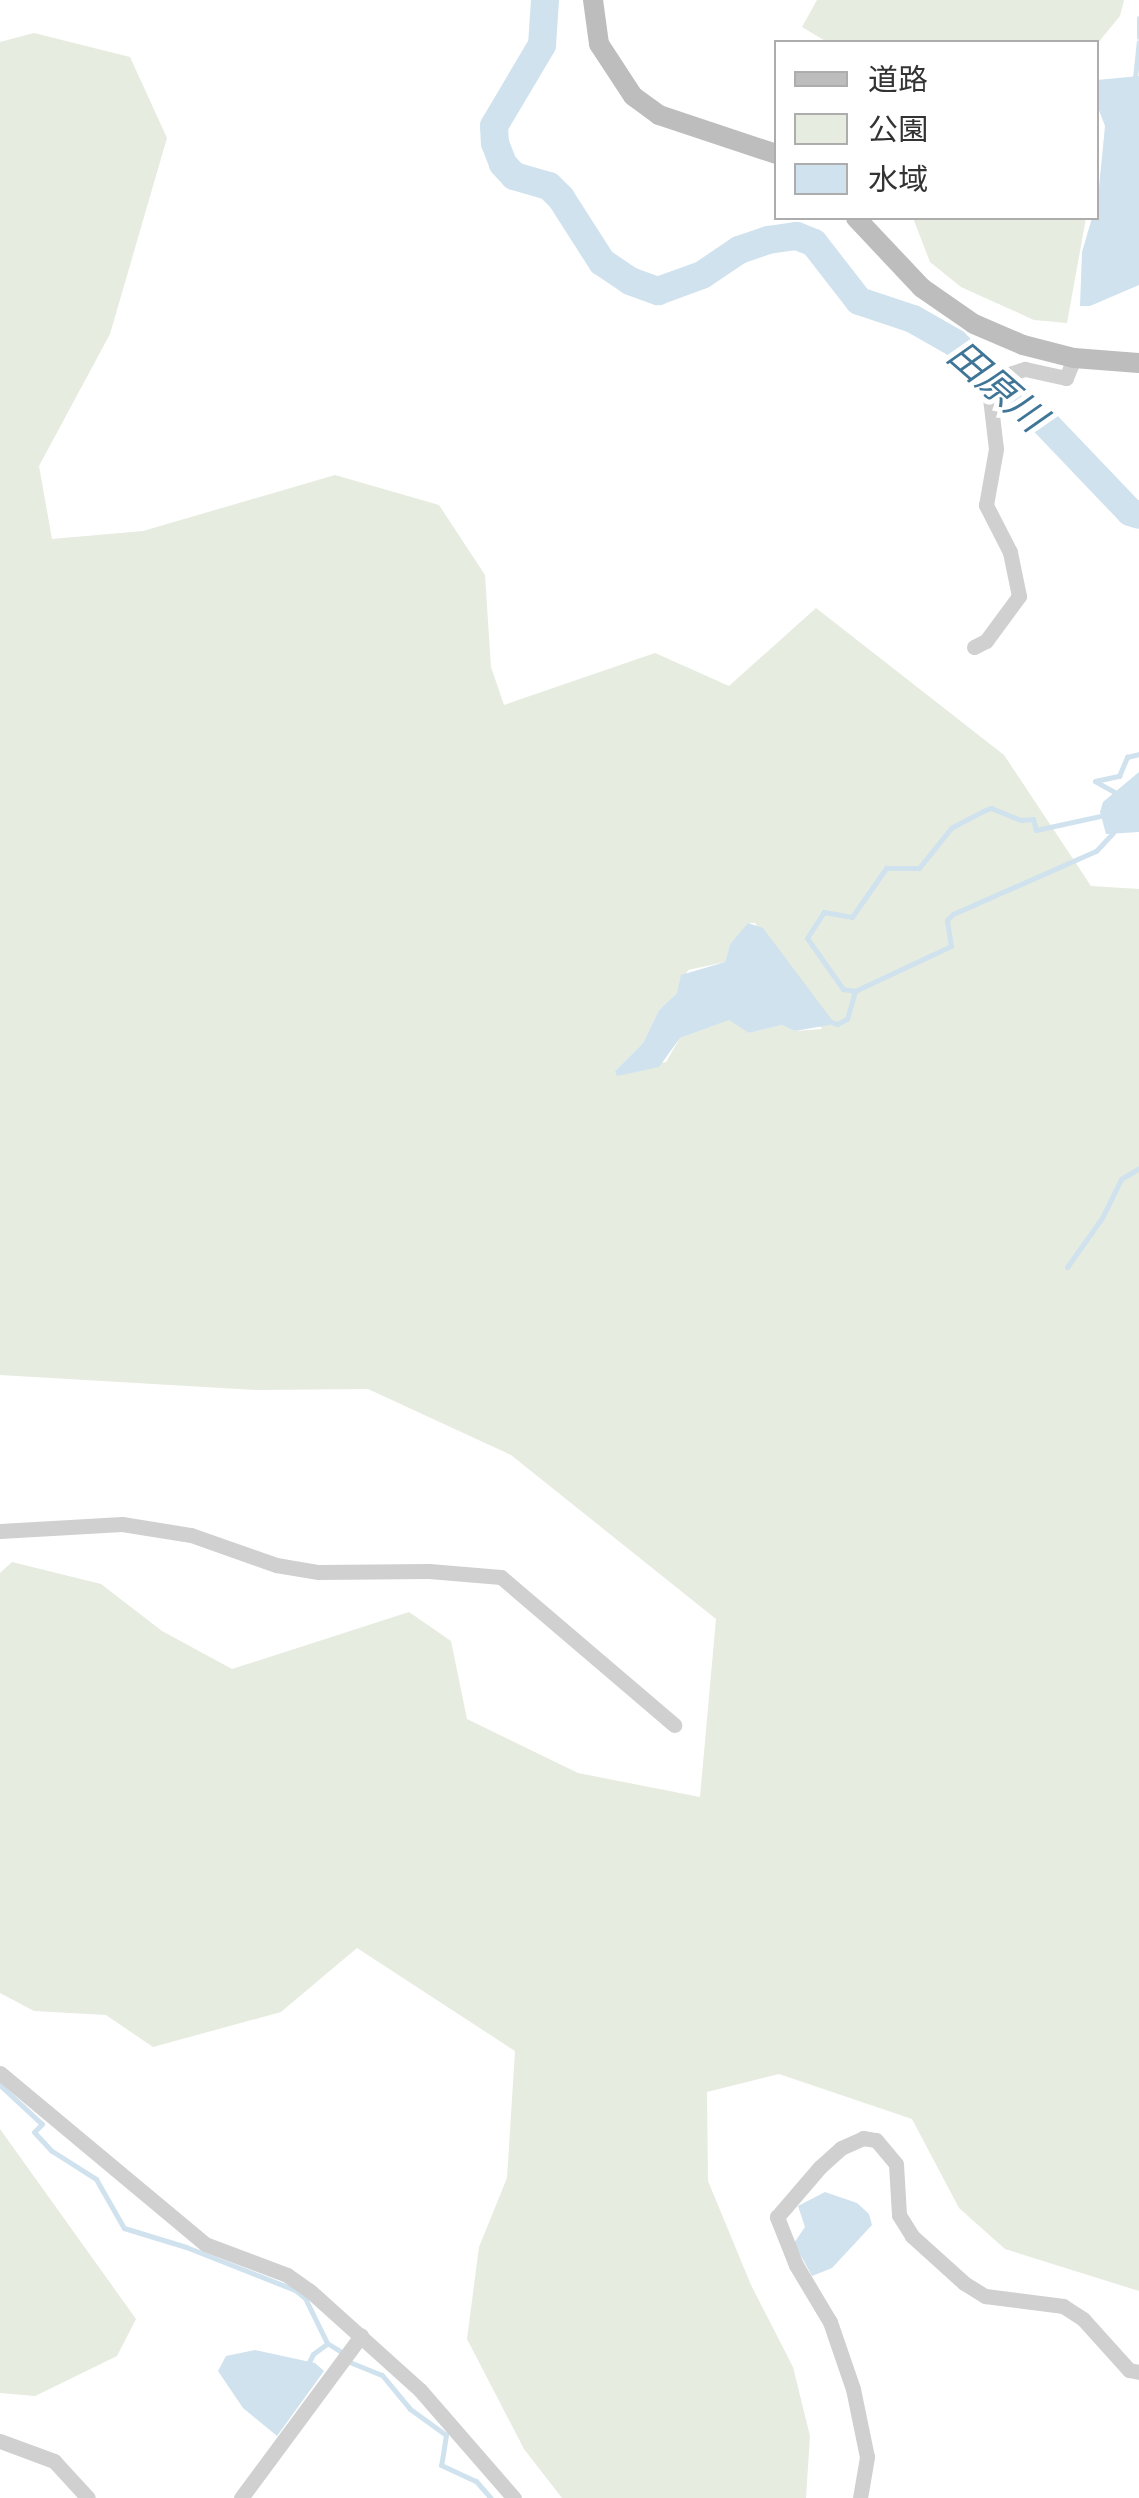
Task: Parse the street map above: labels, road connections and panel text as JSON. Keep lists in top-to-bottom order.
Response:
{
  "water": ["田原川"],
  "legend": ["道路", "公園", "水域"]
}
